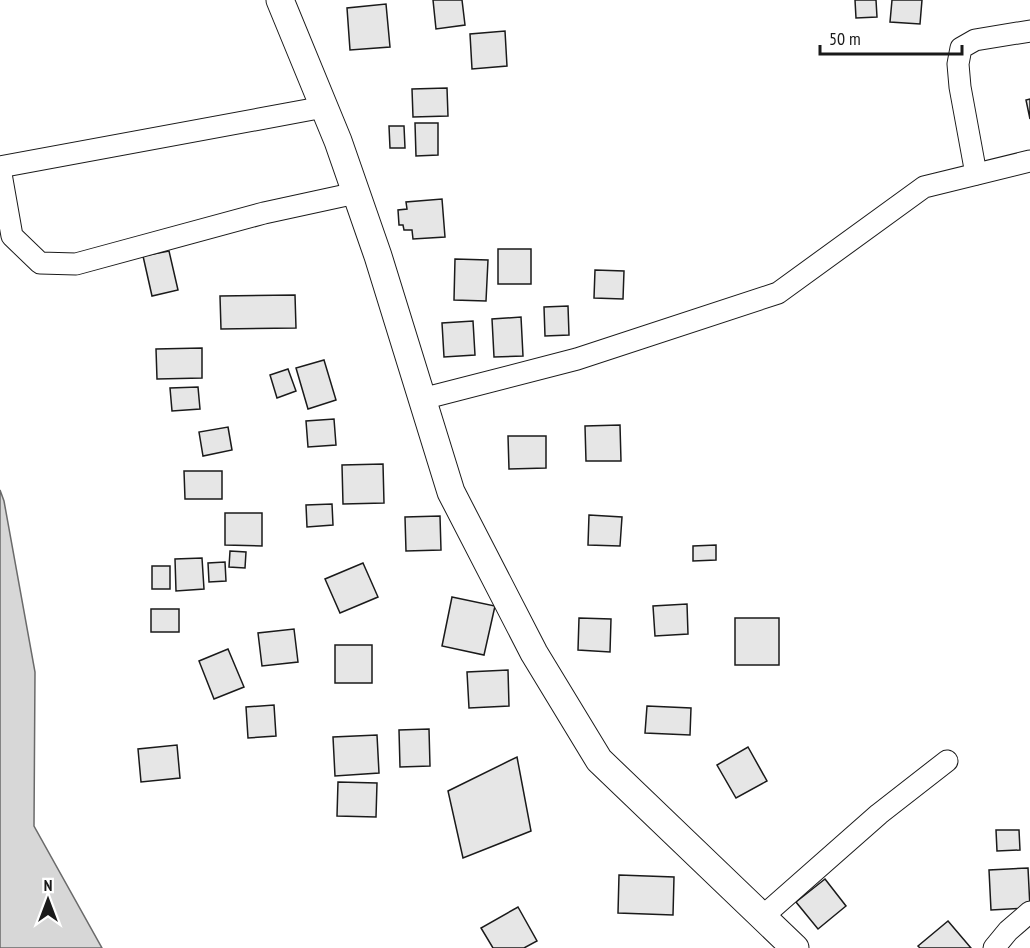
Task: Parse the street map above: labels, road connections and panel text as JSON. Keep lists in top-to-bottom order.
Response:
{
  "scale_bar": "50 m",
  "north": "top"
}
